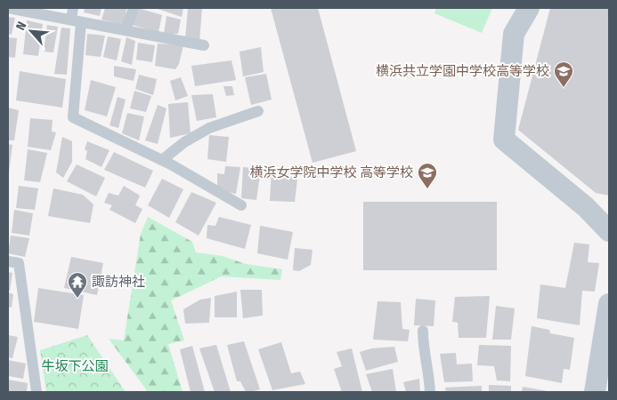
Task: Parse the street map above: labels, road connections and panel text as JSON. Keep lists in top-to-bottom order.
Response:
{
  "parks": ["牛坂下公園"],
  "places": {
    "school or university": ["横浜共立学園中学校高等学校", "横浜女学院中学校 高等学校"],
    "temple": ["諏訪神社"]
  },
  "north": "top left"
}
